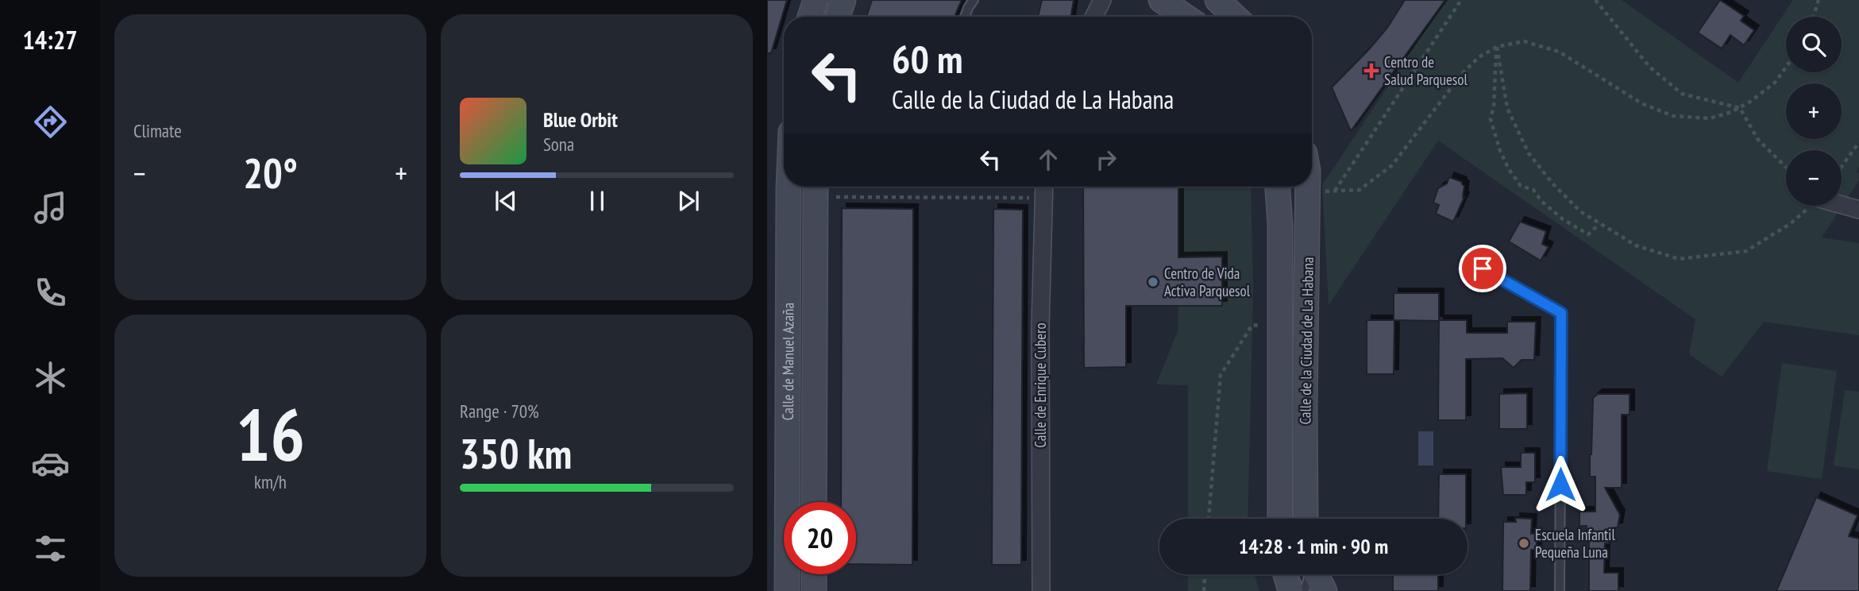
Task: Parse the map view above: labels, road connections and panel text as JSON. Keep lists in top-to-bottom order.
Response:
{
  "streets": {
    "street": ["Calle de la Ciudad de La Habana", "Calle de Manuel Azaña", "Calle de Enrique Cubero"]
  },
  "places": {
    "health": ["Centro de Salud Parquesol"],
    "other": ["Centro de Vida Activa Parquesol", "Escuela Infantil Pequeña Luna"]
  },
  "page": {
    "tabs": "14:27",
    "tile": [
      "Climate",
      ["16", "km/h"],
      ["Range · 70%", "350 km"]
    ],
    "map_buttons": ["+", "−"],
    "turn": ["60 m", "Calle de la Ciudad de La Habana"],
    "song": ["Blue Orbit", "Sona"],
    "heat": ["−", "20°", "+"],
    "limit": "20",
    "trip": "14:28 · 1 min · 90 m"
  }
}
